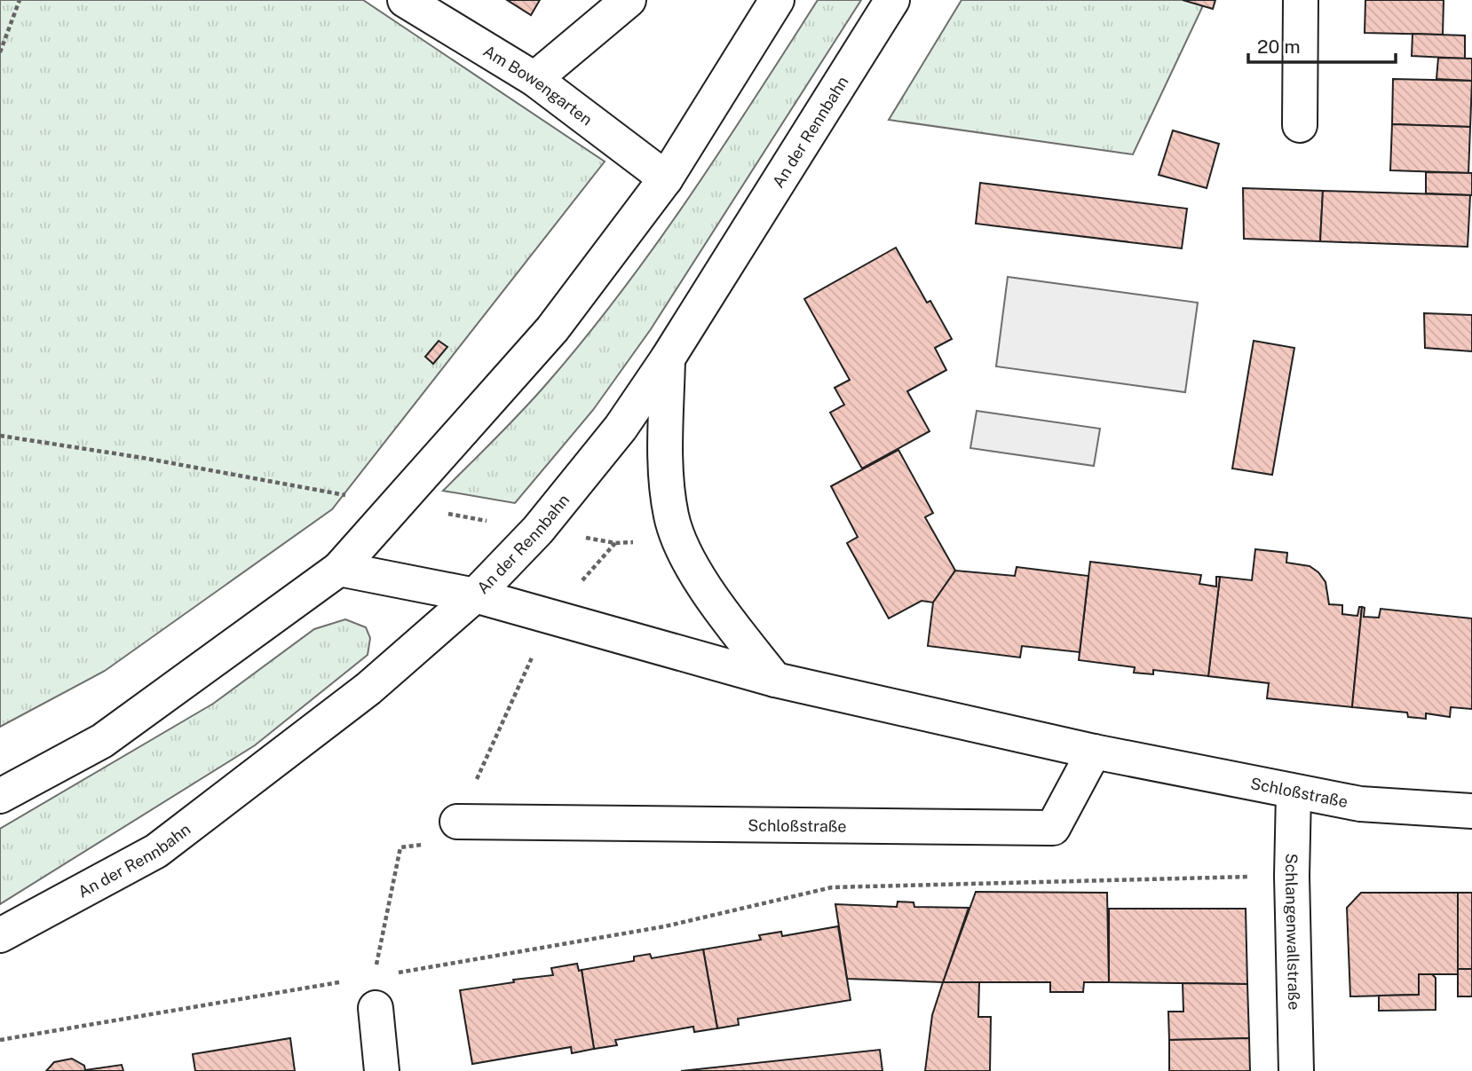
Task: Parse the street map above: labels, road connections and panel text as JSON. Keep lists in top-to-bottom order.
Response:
{
  "streets": {
    "street": [
      "Am Bowengarten",
      "An der Rennbahn",
      "Schloßstraße",
      "Schlangenwallstraße"
    ]
  },
  "crossings": [
    ["An der Rennbahn", "Schloßstraße"],
    ["Schloßstraße", "Schlangenwallstraße"]
  ],
  "scale_bar": "20 m"
}
